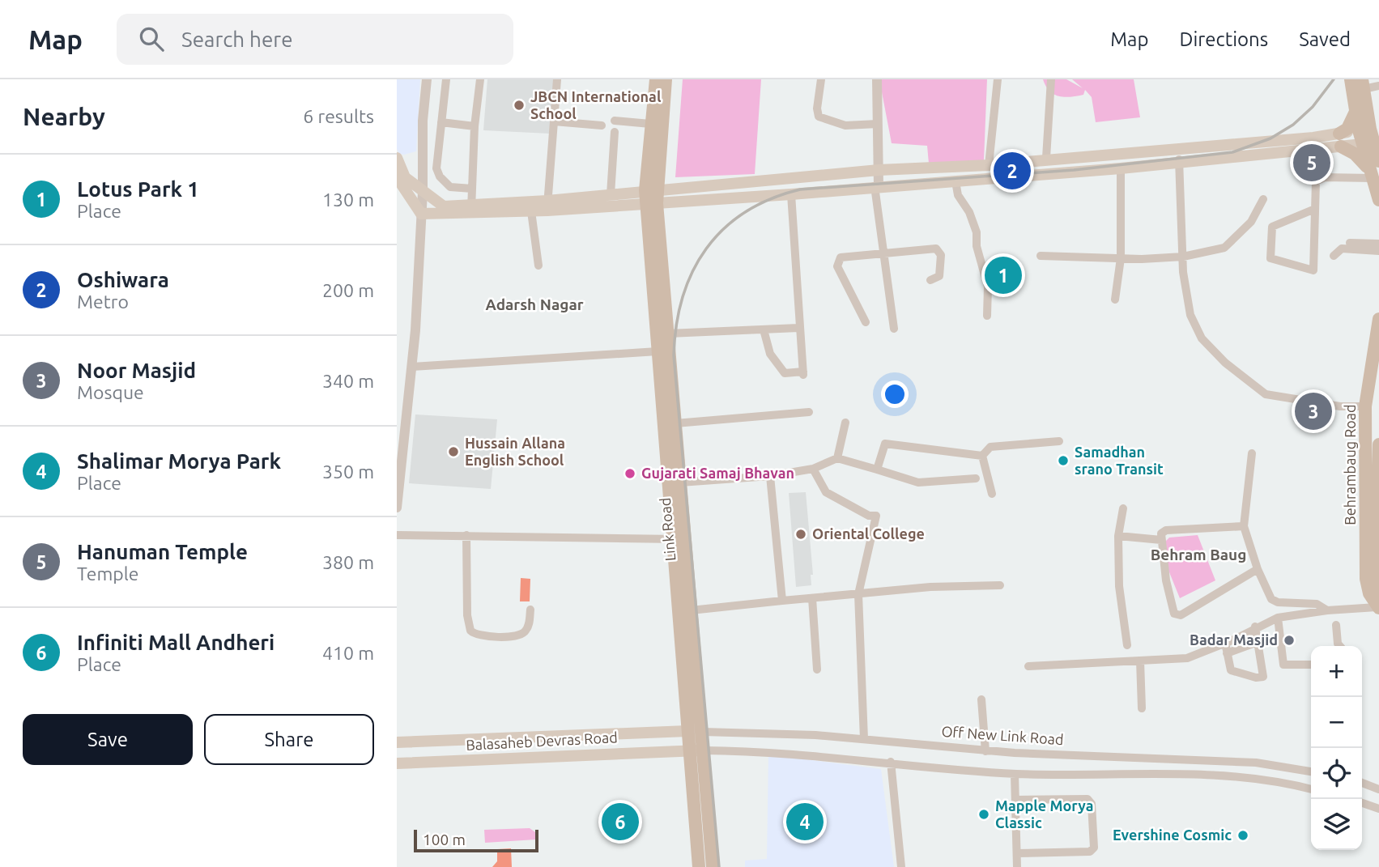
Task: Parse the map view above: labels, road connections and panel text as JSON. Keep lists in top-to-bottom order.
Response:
{
  "streets": {
    "main road": [
      "Behrambaug Road",
      "Link Road",
      "Off New Link Road",
      "Balasaheb Devras Road"
    ]
  },
  "crossings": [
    ["Link Road", "Off New Link Road"],
    ["Link Road", "Balasaheb Devras Road"],
    ["Off New Link Road", "Balasaheb Devras Road"]
  ],
  "districts": ["Adarsh Nagar", "Behram Baug"],
  "places": [
    "JBCN International School",
    "Hussain Allana English School",
    "Samadhan srano Transit",
    "Gujarati Samaj Bhavan",
    "Oriental College",
    "Badar Masjid",
    "Mapple Morya Classic",
    "Evershine Cosmic"
  ],
  "scale_bar": "100 m",
  "page": {
    "header": "Map",
    "search": "Search here",
    "nav": ["Map", "Directions", "Saved"],
    "heading": ["Nearby", "6 results"],
    "pins": [
      "5",
      "2",
      "1",
      "3",
      "4",
      "6"
    ],
    "list": [
      {
        "mark": "1",
        "name": "Lotus Park 1",
        "note": "Place",
        "value": "130 m"
      },
      {
        "mark": "2",
        "name": "Oshiwara",
        "note": "Metro",
        "value": "200 m"
      },
      {
        "mark": "3",
        "name": "Noor Masjid",
        "note": "Mosque",
        "value": "340 m"
      },
      {
        "mark": "4",
        "name": "Shalimar Morya Park",
        "note": "Place",
        "value": "350 m"
      },
      {
        "mark": "5",
        "name": "Hanuman Temple",
        "note": "Temple",
        "value": "380 m"
      },
      {
        "mark": "6",
        "name": "Infiniti Mall Andheri",
        "note": "Place",
        "value": "410 m"
      }
    ],
    "map_buttons": ["+", "−"],
    "buttons": ["Save", "Share"],
    "scale": "100 m"
  }
}
